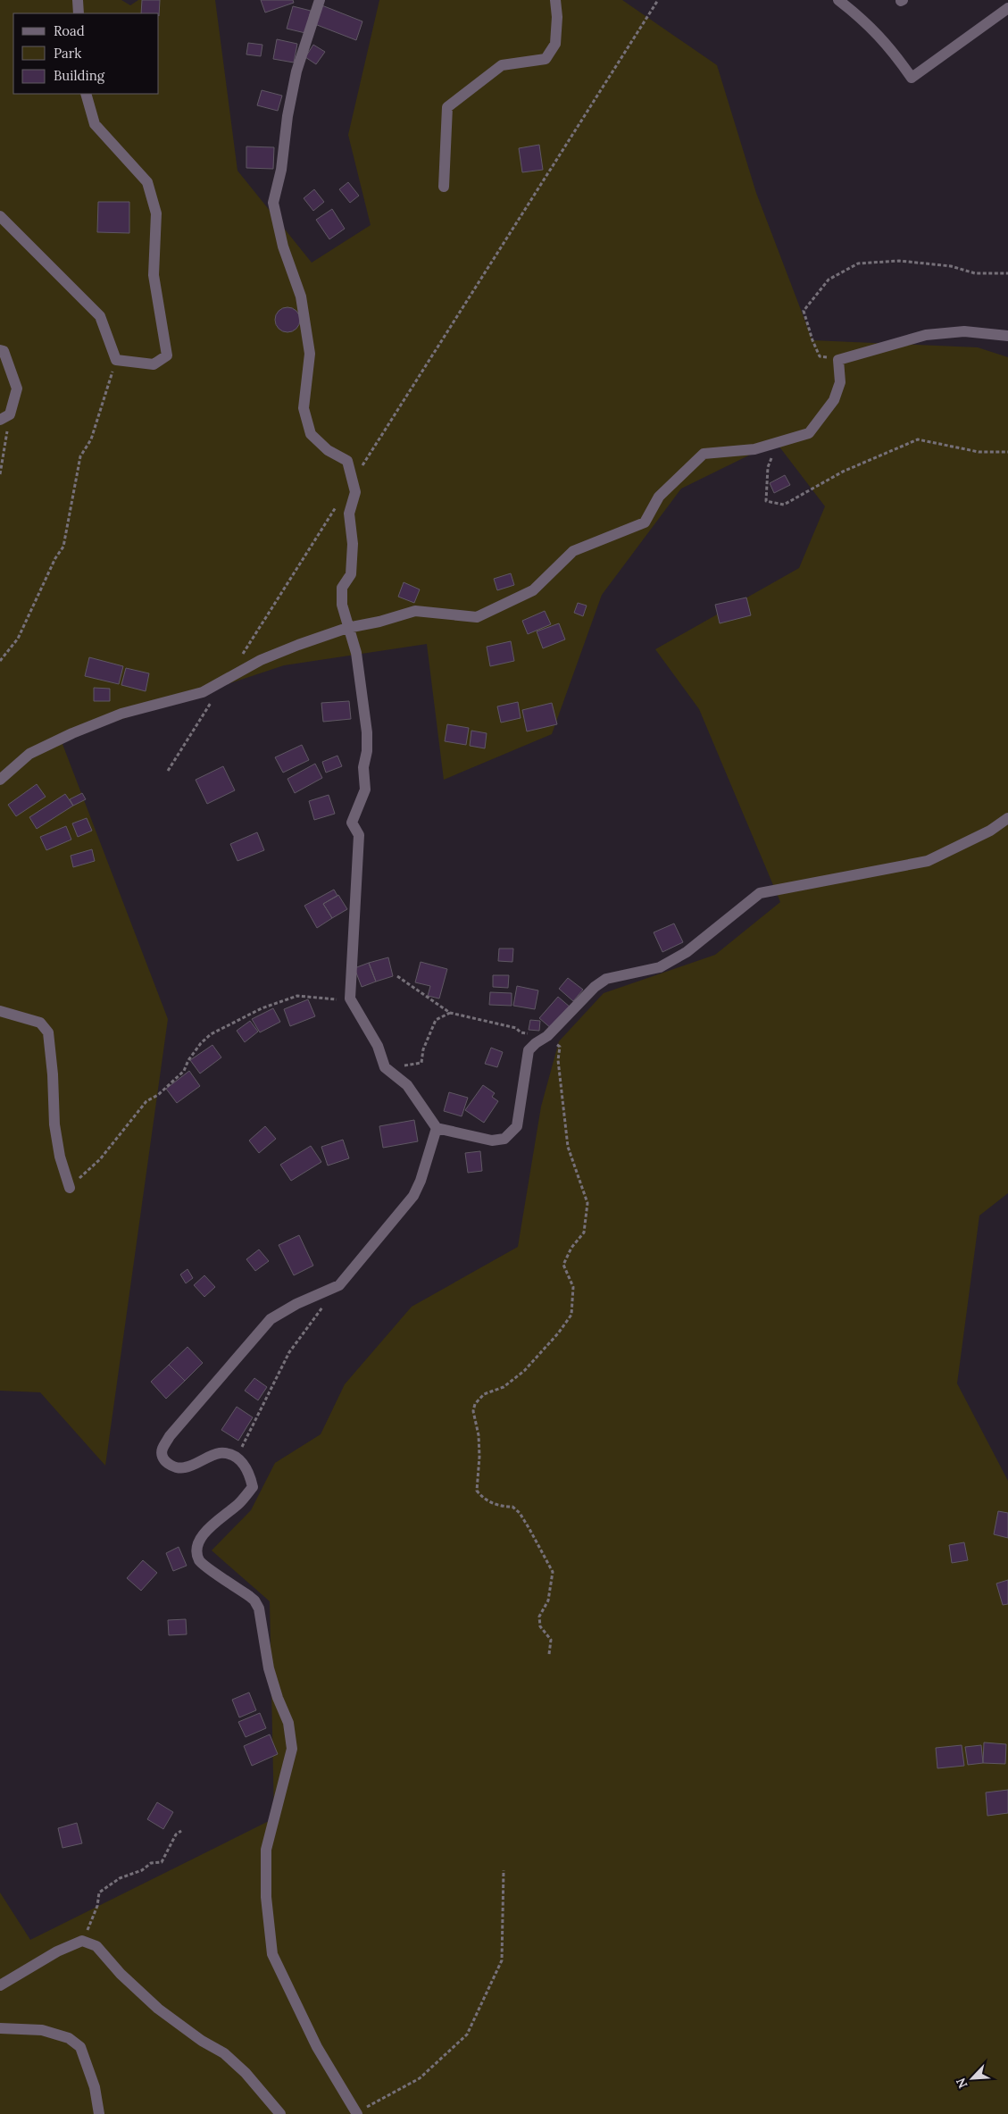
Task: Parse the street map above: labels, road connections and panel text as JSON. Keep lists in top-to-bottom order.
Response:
{
  "legend": ["Road", "Park", "Building"],
  "north": "bottom left"
}
